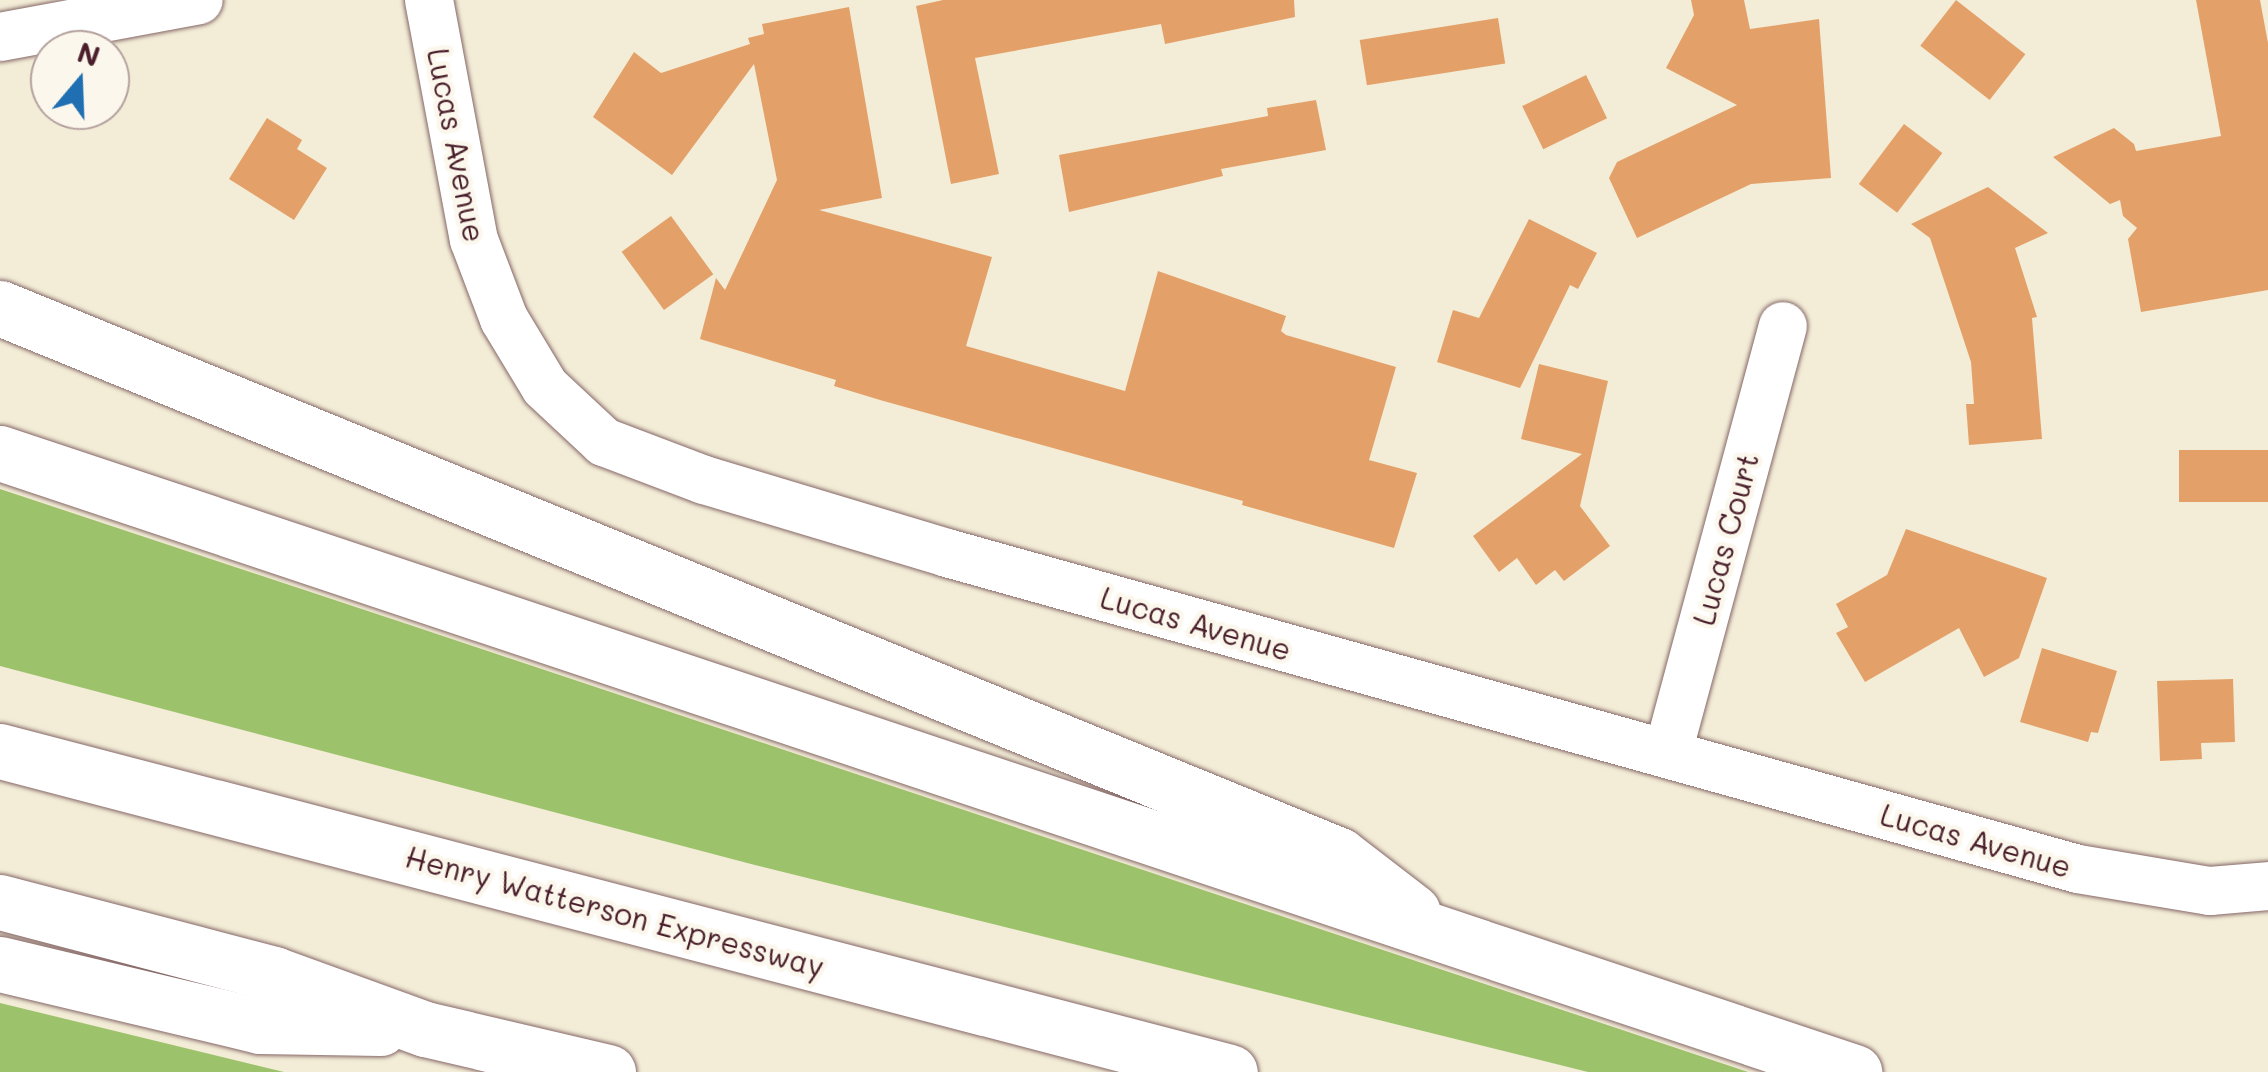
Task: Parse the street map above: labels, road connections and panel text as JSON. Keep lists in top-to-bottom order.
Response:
{
  "streets": {
    "highway": ["Henry Watterson Expressway"],
    "street": ["Lucas Avenue", "Lucas Court"]
  },
  "crossings": [
    ["Lucas Avenue", "Lucas Court"]
  ],
  "north": "top"
}
